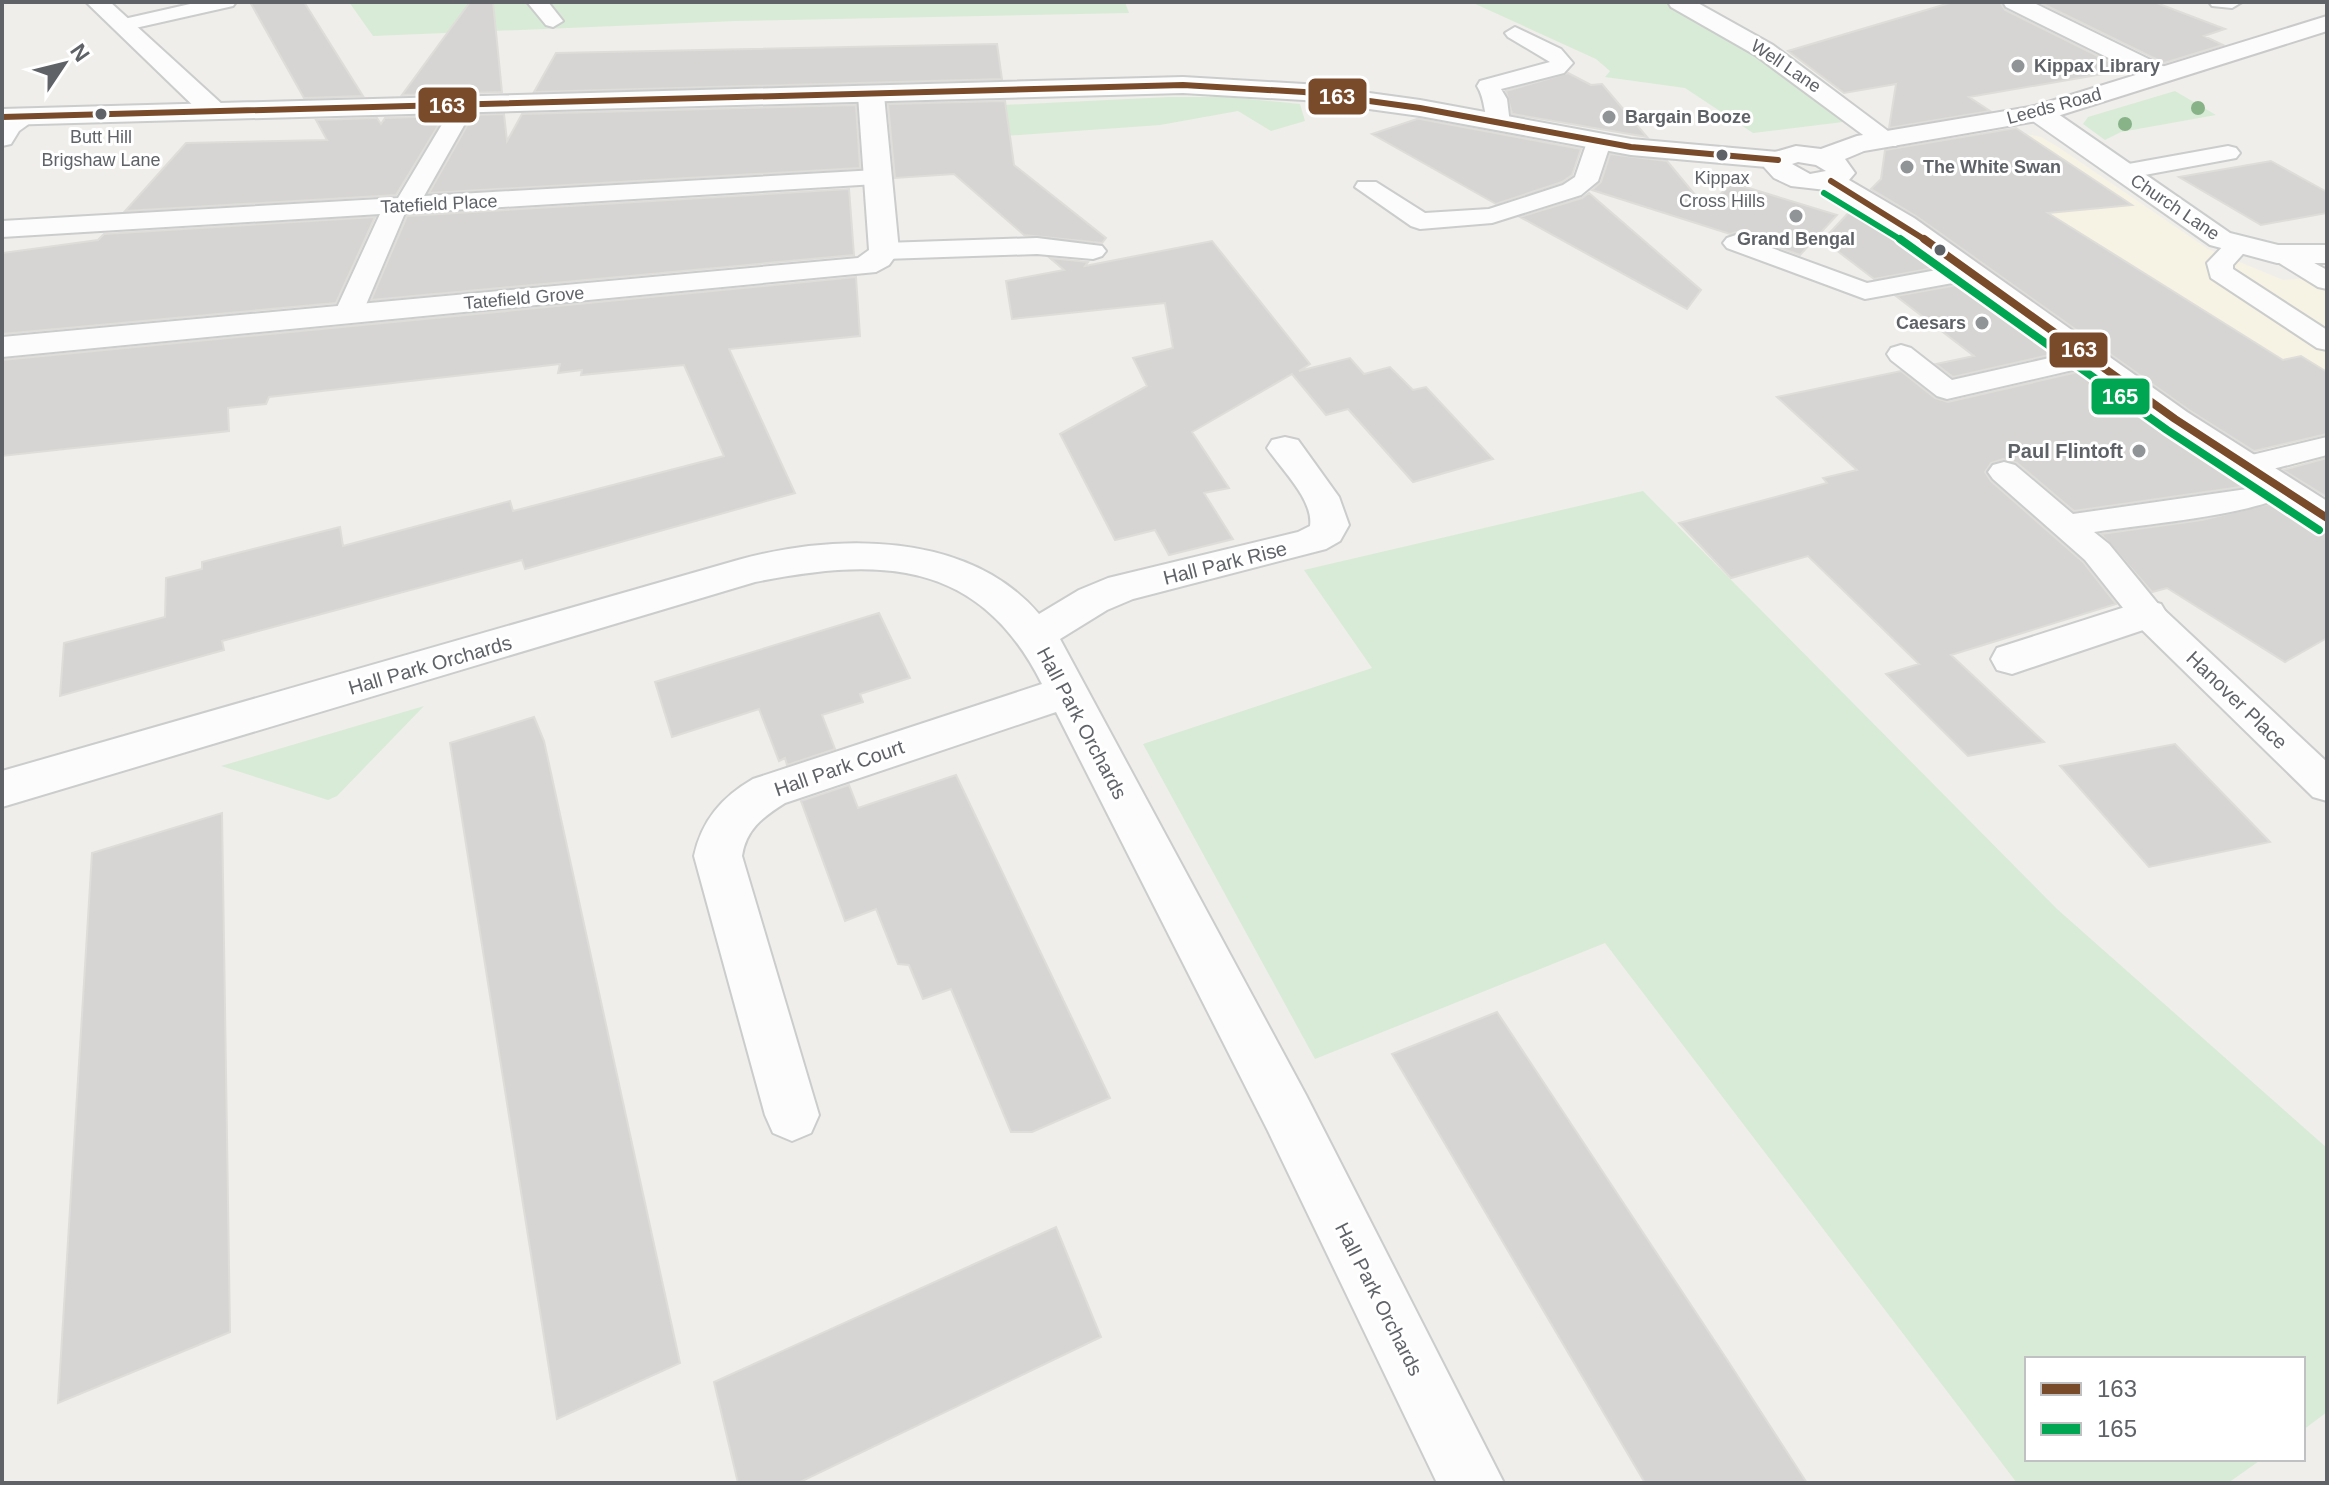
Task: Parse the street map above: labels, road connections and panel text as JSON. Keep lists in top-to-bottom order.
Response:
{
  "streets": {
    "street": [
      "Well Lane",
      "Leeds Road",
      "Church Lane",
      "Tatefield Grove",
      "Hall Park Rise",
      "Hall Park Orchards",
      "Hall Park Court"
    ],
    "lane": ["Tatefield Place", "Hanover Place"]
  },
  "crossings": [
    ["Well Lane", "Leeds Road"],
    ["Leeds Road", "Church Lane"],
    ["Hall Park Rise", "Hall Park Orchards"],
    ["Hall Park Orchards", "Hall Park Court"]
  ],
  "places": [
    "Kippax Library",
    "Butt Hill Brigshaw Lane",
    "Bargain Booze",
    "Kippax Cross Hills",
    "The White Swan",
    "Grand Bengal",
    "Caesars",
    "Paul Flintoft"
  ],
  "lines": ["transit line 163", "transit line 165"],
  "legend": ["163", "165"],
  "north": "top right"
}
